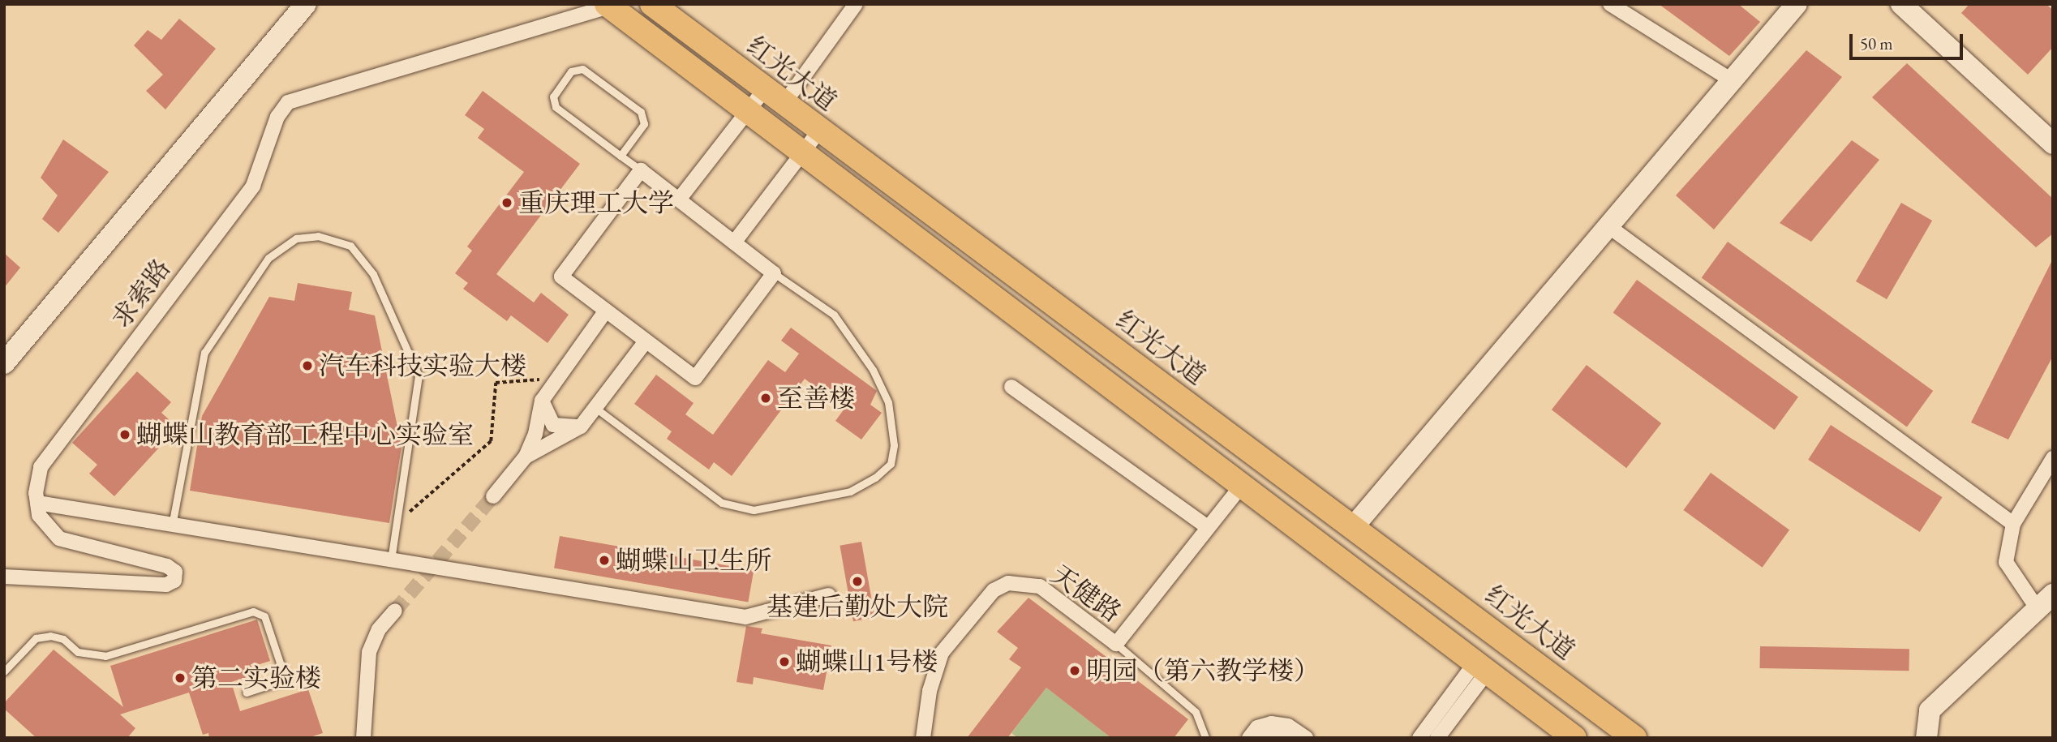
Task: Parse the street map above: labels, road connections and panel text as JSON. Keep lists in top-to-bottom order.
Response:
{
  "streets": {
    "main road": ["红光大道"],
    "street": ["求索路", "天健路"]
  },
  "places": [
    "重庆理工大学",
    "汽车科技实验大楼",
    "至善楼",
    "蝴蝶山教育部工程中心实验室",
    "蝴蝶山卫生所",
    "基建后勤处大院",
    "蝴蝶山1号楼",
    "明园（第六教学楼）",
    "第二实验楼"
  ],
  "scale_bar": "50 m"
}
